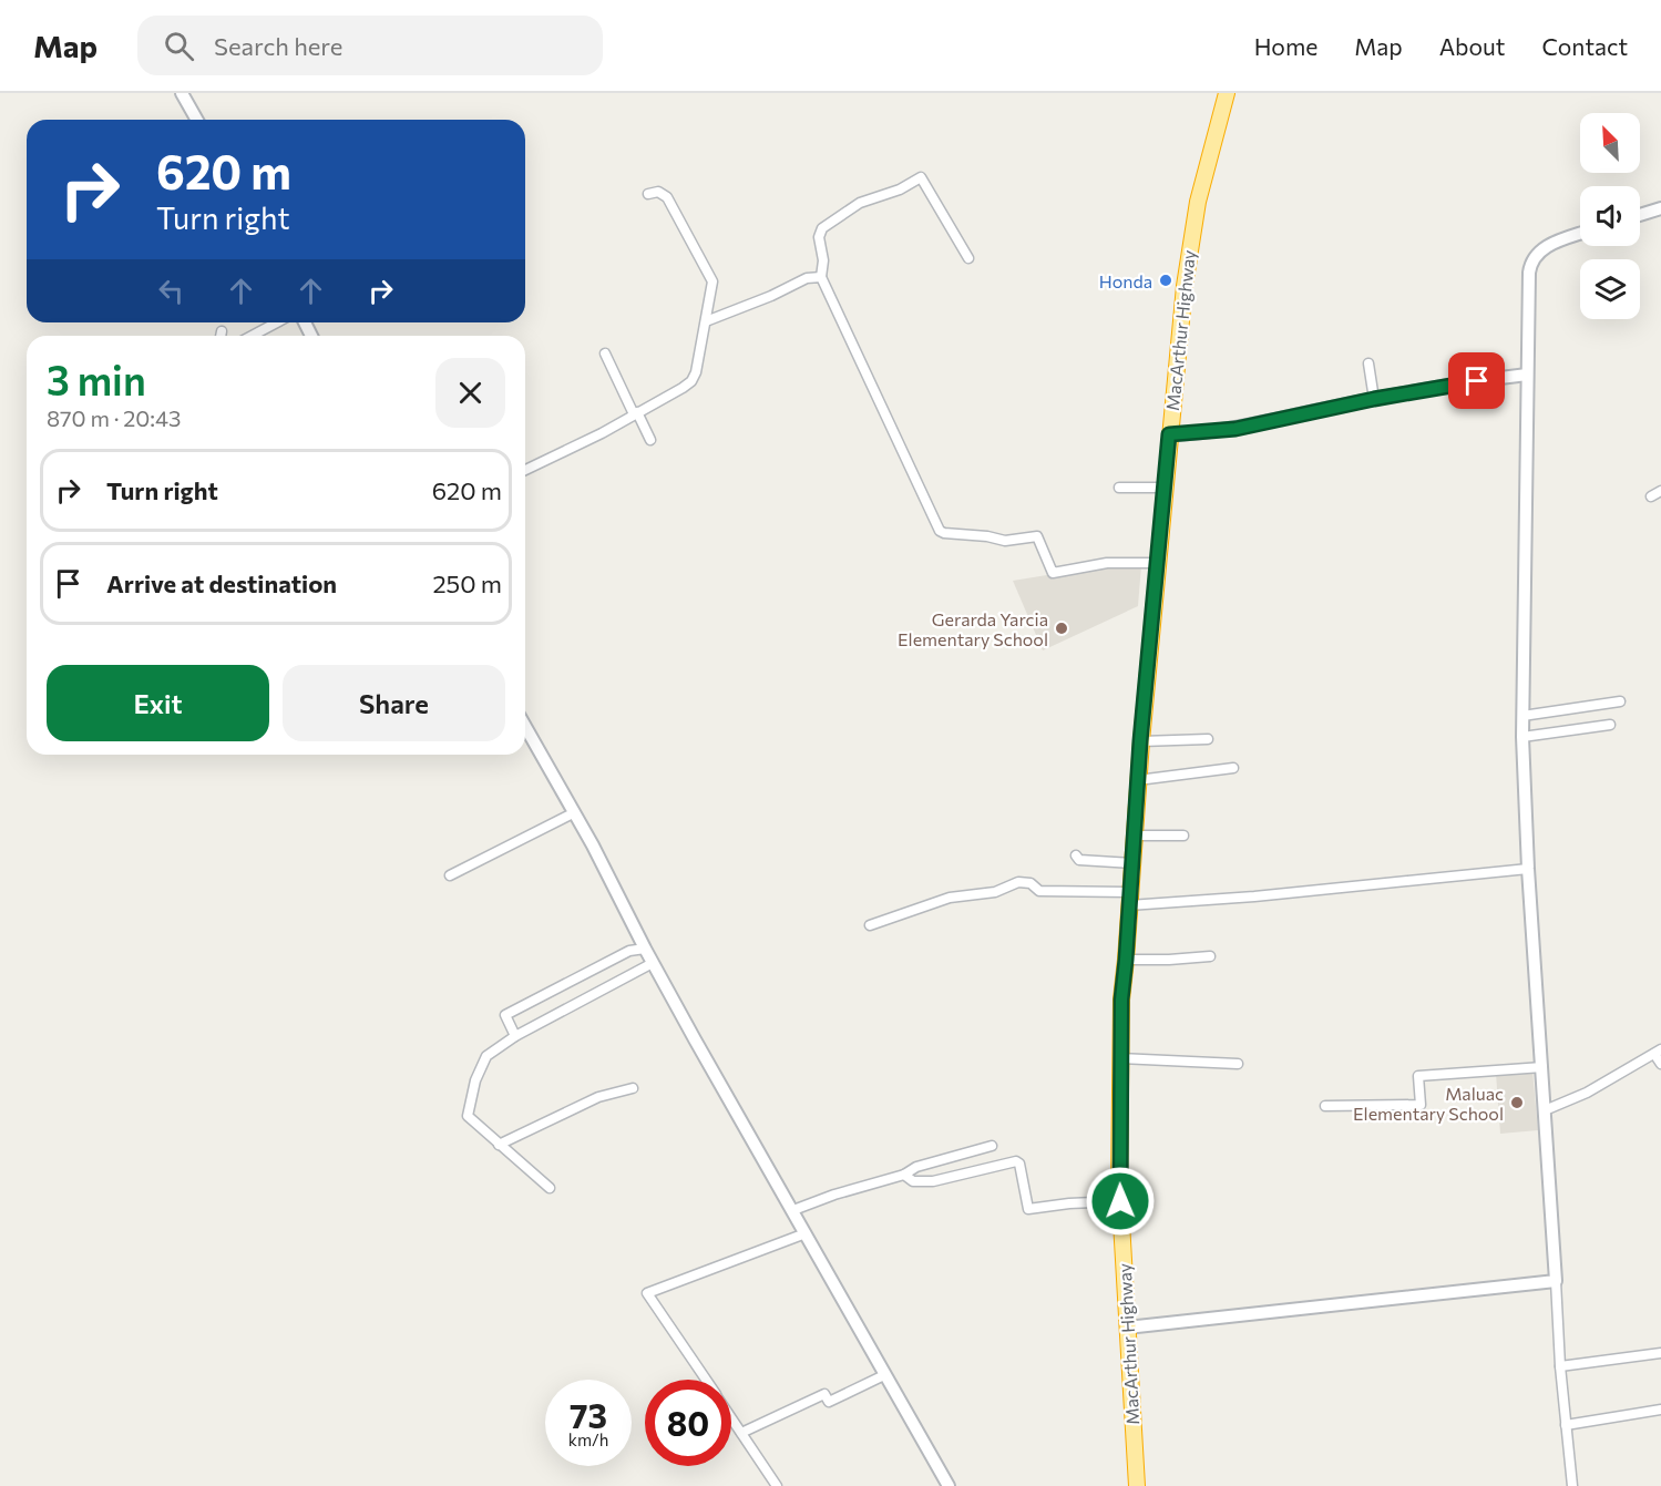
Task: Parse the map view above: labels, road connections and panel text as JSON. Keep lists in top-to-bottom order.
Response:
{
  "streets": {
    "highway": ["MacArthur Highway"]
  },
  "places": ["Honda", "Gerarda Yarcia Elementary School", "Maluac Elementary School"],
  "north": "top left",
  "page": {
    "header": "Map",
    "search": "Search here",
    "nav": [
      "Home",
      "Map",
      "About",
      "Contact"
    ],
    "turn": ["620 m", "Turn right"],
    "heading": ["3 min", "870 m · 20:43"],
    "list": [
      {
        "name": "Turn right",
        "value": "620 m"
      },
      {
        "name": "Arrive at destination",
        "value": "250 m"
      }
    ],
    "buttons": ["Exit", "Share"],
    "speed": "73 km/h",
    "limit": "80"
  }
}
